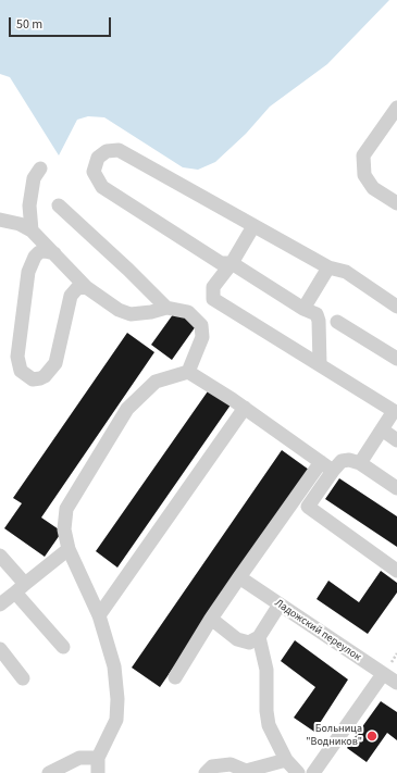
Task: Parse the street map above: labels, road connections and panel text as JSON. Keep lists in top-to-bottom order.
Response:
{
  "streets": {
    "street": ["Ладожский переулок"]
  },
  "places": ["Больница \"Водников\""],
  "scale_bar": "50 m"
}
